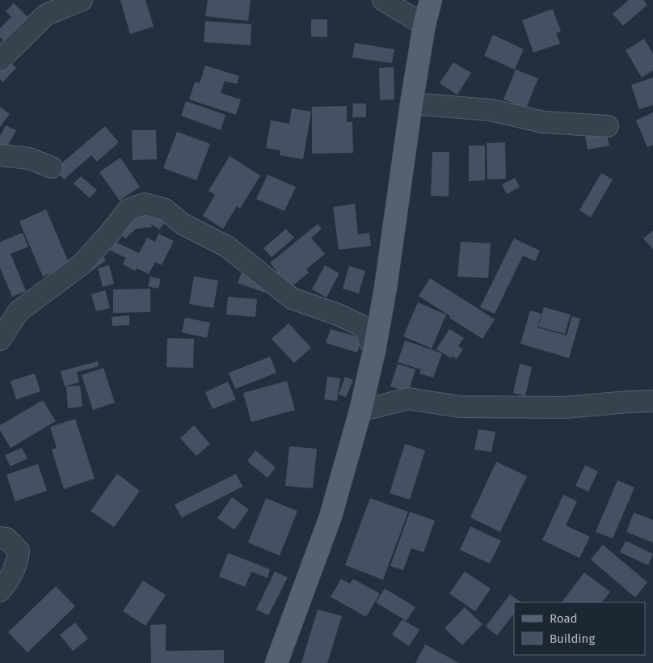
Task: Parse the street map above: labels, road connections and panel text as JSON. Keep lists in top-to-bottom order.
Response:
{
  "legend": ["Road", "Building"]
}
